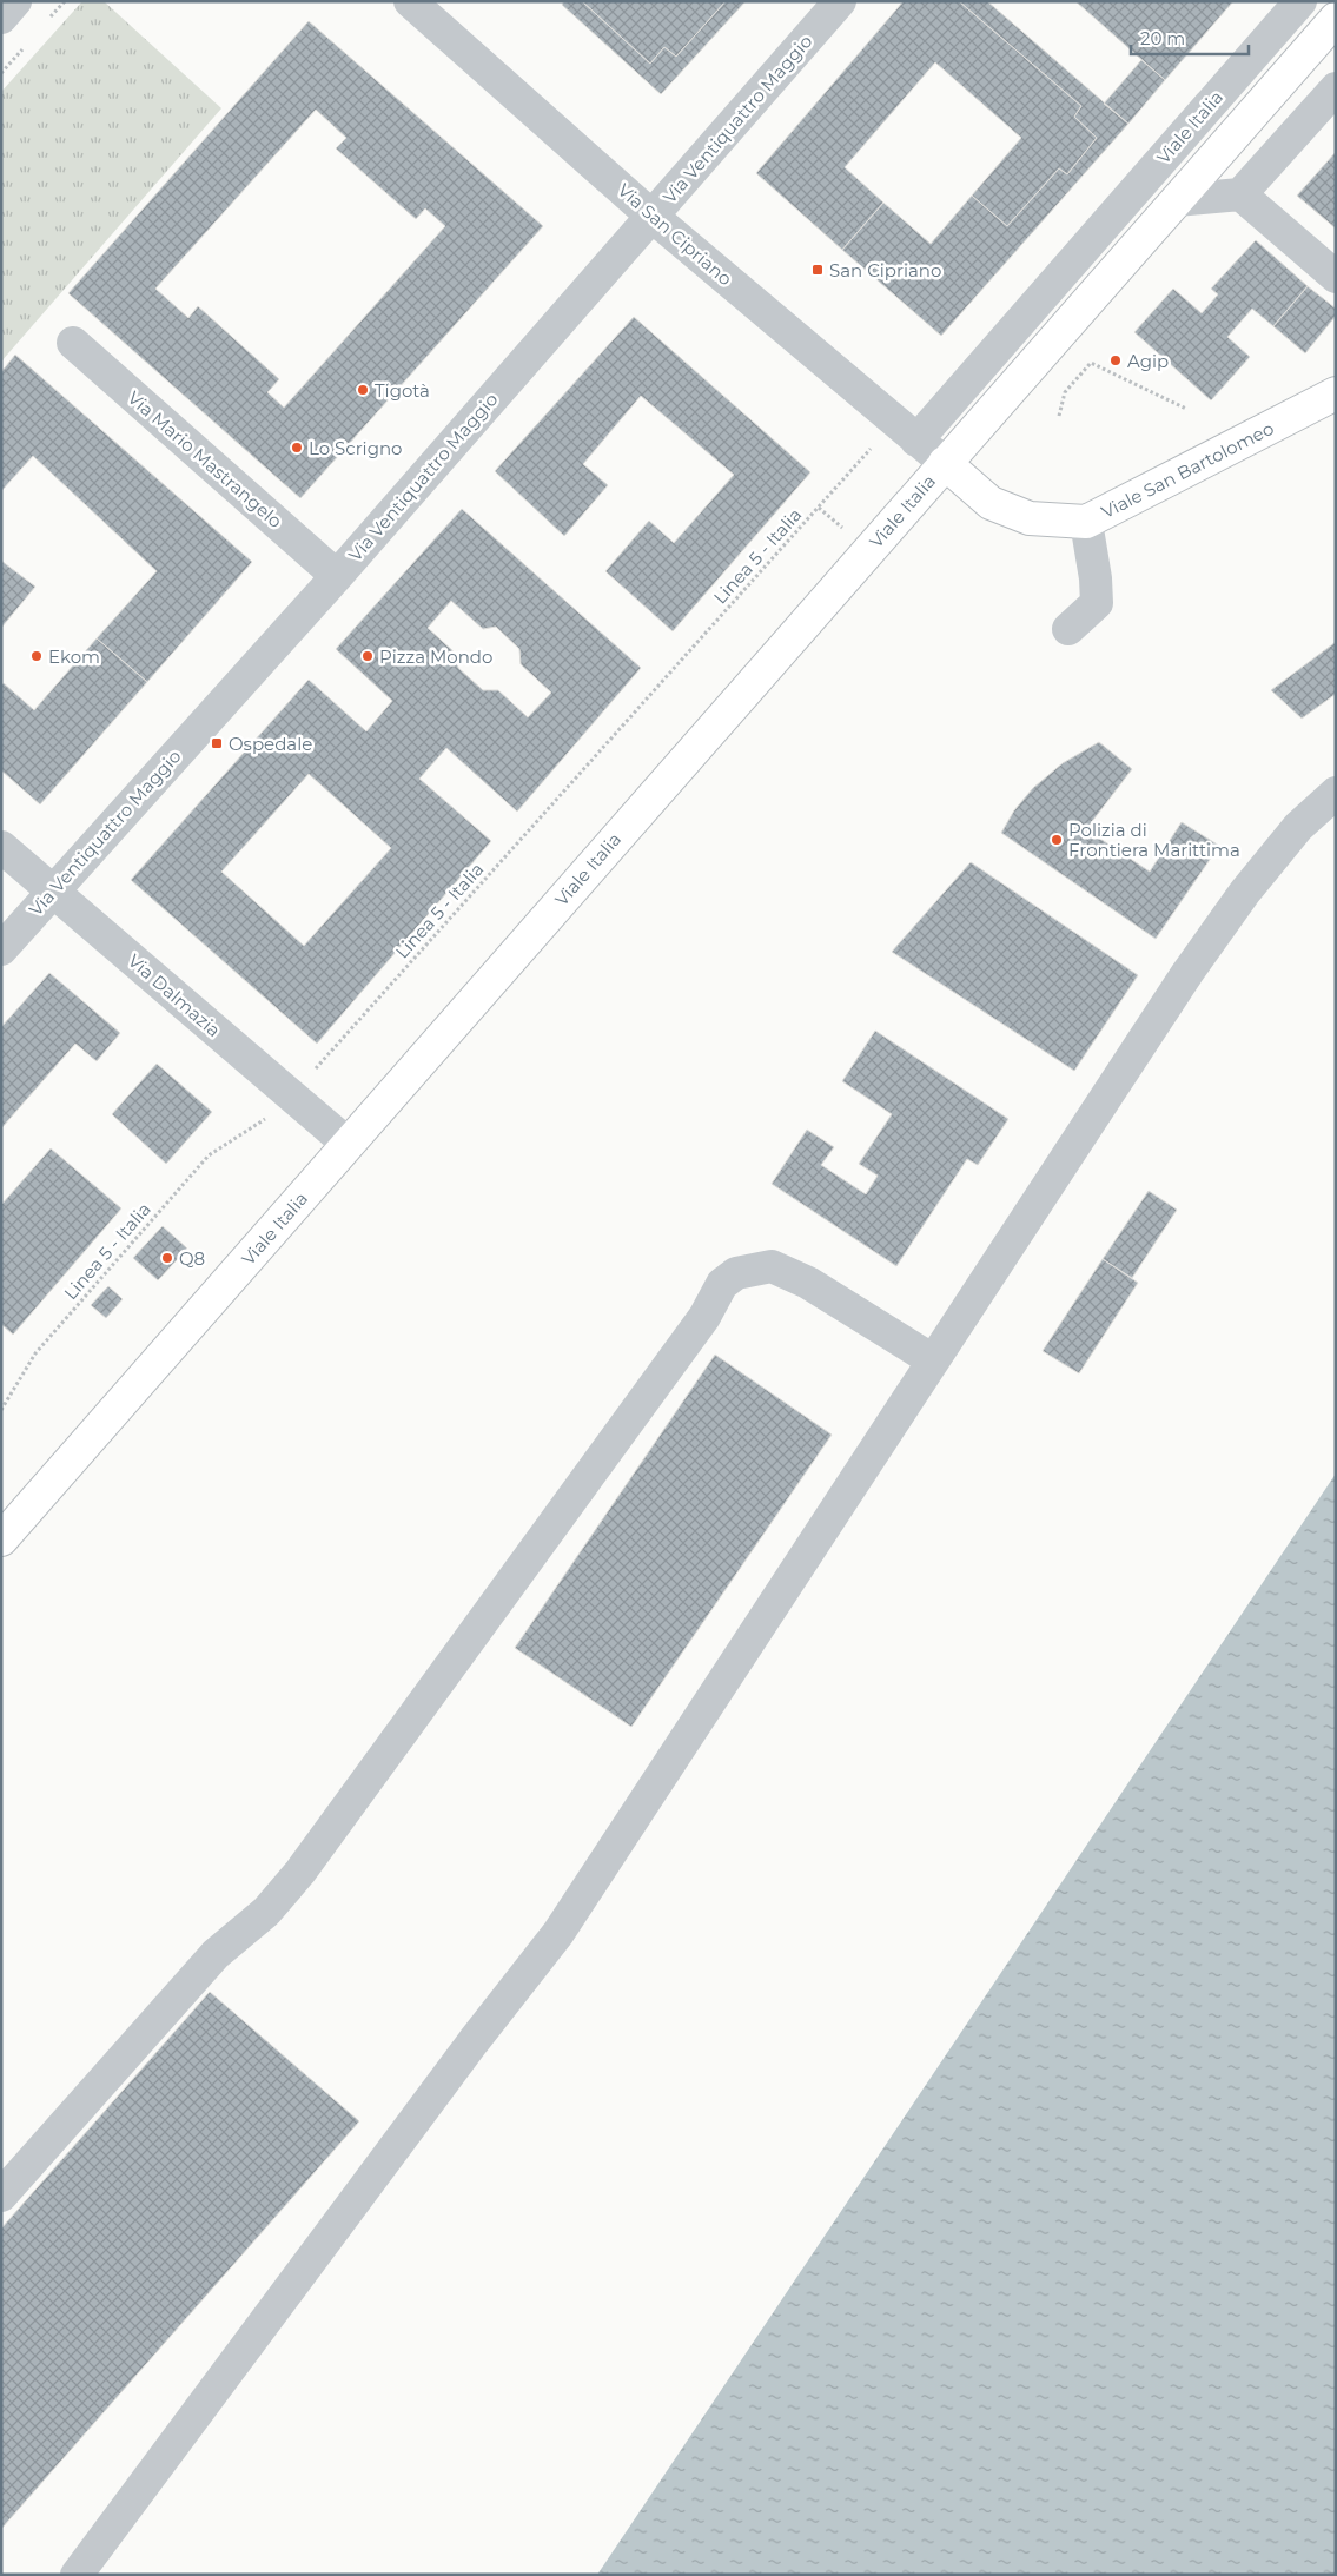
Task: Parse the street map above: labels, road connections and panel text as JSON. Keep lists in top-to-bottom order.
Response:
{
  "streets": {
    "main road": ["Viale Italia", "Viale San Bartolomeo"],
    "street": [
      "Via Ventiquattro Maggio",
      "Via San Cipriano",
      "Via Mario Mastrangelo",
      "Via Dalmazia"
    ],
    "path": ["Linea 5 - Italia"]
  },
  "crossings": [
    ["Via Ventiquattro Maggio", "Via San Cipriano"],
    ["Via Ventiquattro Maggio", "Via Mario Mastrangelo"],
    ["Via Ventiquattro Maggio", "Via Dalmazia"],
    ["Viale Italia", "Via San Cipriano"],
    ["Viale Italia", "Viale San Bartolomeo"],
    ["Viale Italia", "Linea 5 - Italia"],
    ["Viale Italia", "Via Dalmazia"],
    ["Via San Cipriano", "Viale San Bartolomeo"],
    ["Via San Cipriano", "Linea 5 - Italia"],
    ["Linea 5 - Italia", "Via Dalmazia"]
  ],
  "places": {
    "transit": ["San Cipriano", "Ospedale"],
    "other": [
      "Agip",
      "Tigotà",
      "Lo Scrigno",
      "Ekom",
      "Pizza Mondo",
      "Polizia di Frontiera Marittima",
      "Q8"
    ]
  },
  "scale_bar": "20 m"
}
